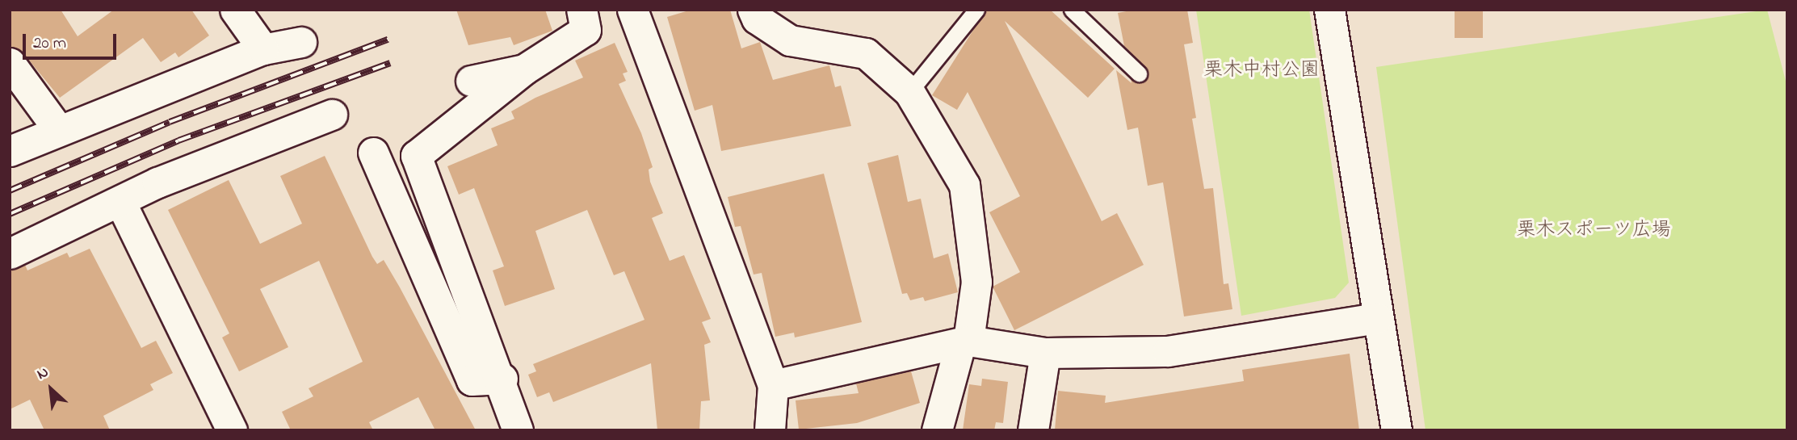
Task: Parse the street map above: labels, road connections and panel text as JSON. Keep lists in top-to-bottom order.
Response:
{
  "parks": ["栗木中村公園", "栗木スポーツ広場"],
  "scale_bar": "20 m",
  "north": "top left"
}
